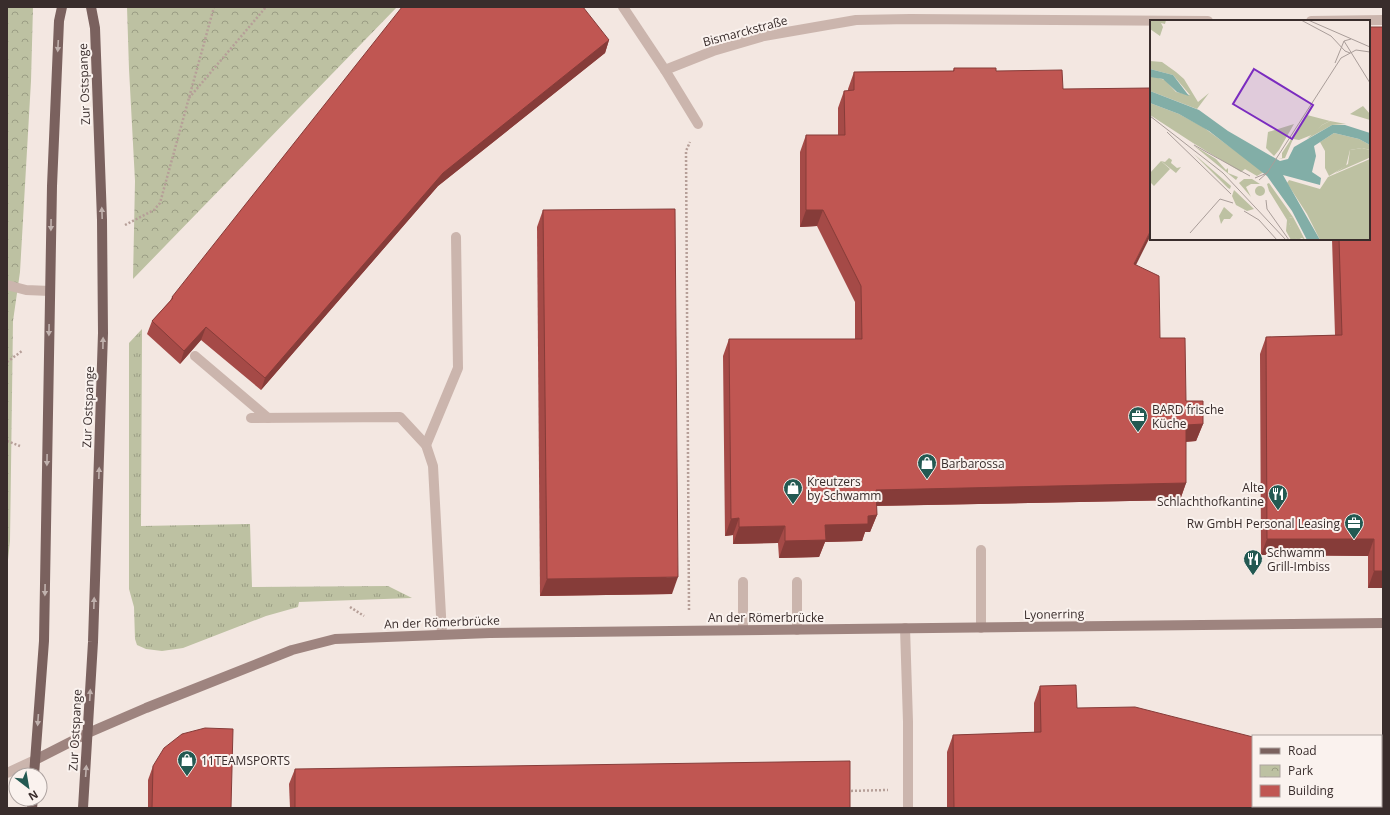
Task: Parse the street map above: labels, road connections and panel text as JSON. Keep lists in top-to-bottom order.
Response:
{
  "streets": {
    "main road": ["Zur Ostspange"],
    "street": ["Bismarckstraße", "Lyonerring", "An der Römerbrücke"]
  },
  "crossings": [
    ["Zur Ostspange", "An der Römerbrücke"],
    ["Lyonerring", "An der Römerbrücke"]
  ],
  "places": {
    "office": ["BARD frische Küche", "Rw GmbH Personal Leasing"],
    "shop": ["Barbarossa", "Kreutzers by Schwamm", "11TEAMSPORTS"],
    "restaurant": ["Alte Schlachthofkantine", "Schwamm Grill-Imbiss"]
  },
  "legend": ["Road", "Park", "Building"],
  "north": "bottom right"
}
